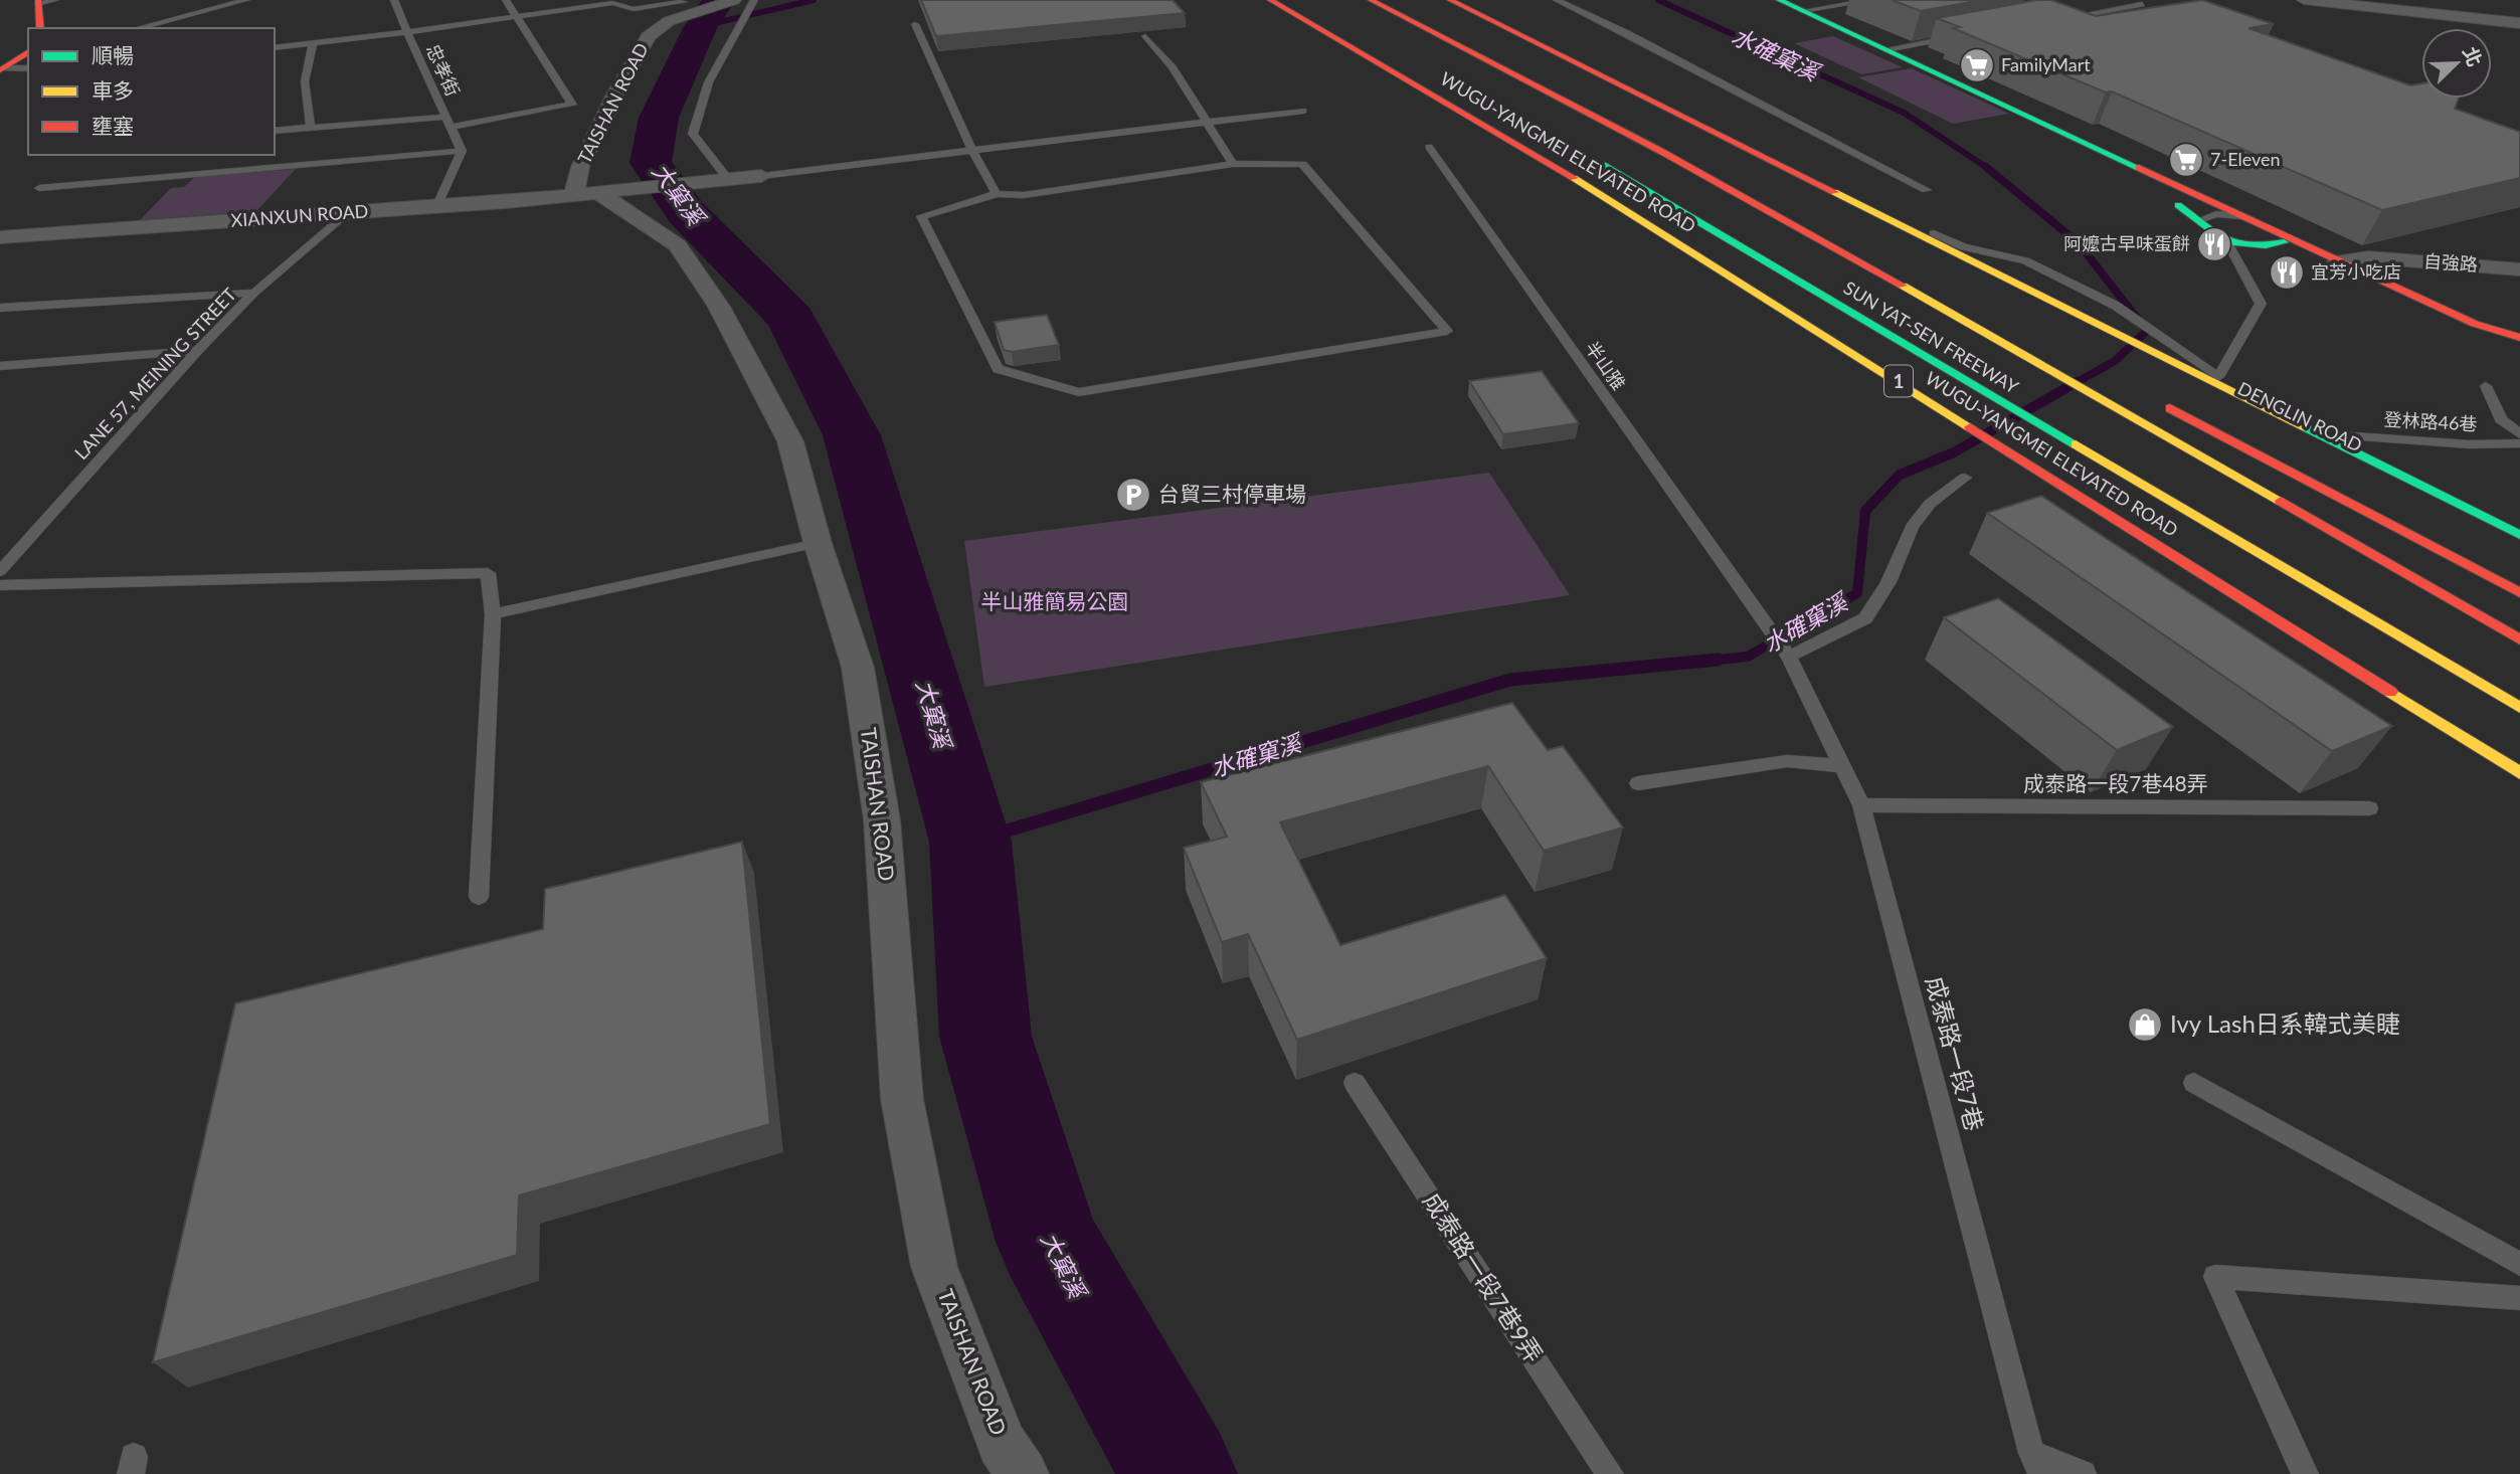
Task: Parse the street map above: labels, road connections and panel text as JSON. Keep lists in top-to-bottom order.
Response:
{
  "streets": {
    "main road": [
      "WUGU-YANGMEI ELEVATED ROAD",
      "SUN YAT-SEN FREEWAY",
      "1",
      "DENGLIN ROAD"
    ],
    "street": ["TAISHAN ROAD", "XIANXUN ROAD", "自強路"],
    "lane": [
      "忠孝街",
      "半山雅",
      "LANE 57, MEINING STREET",
      "登林路46巷",
      "成泰路一段7巷48弄",
      "成泰路一段7巷",
      "成泰路一段7巷9弄"
    ]
  },
  "crossings": [
    ["TAISHAN ROAD", "XIANXUN ROAD"],
    ["XIANXUN ROAD", "LANE 57, MEINING STREET"],
    ["自強路", "DENGLIN ROAD"],
    ["半山雅", "成泰路一段7巷"],
    ["DENGLIN ROAD", "登林路46巷"],
    ["成泰路一段7巷48弄", "成泰路一段7巷"]
  ],
  "water": ["水確窠溪", "大窠溪"],
  "parks": ["半山雅簡易公園"],
  "places": {
    "supermarket": ["FamilyMart", "7-Eleven"],
    "restaurant": ["阿嬤古早味蛋餅", "宜芳小吃店"],
    "parking": ["台貿三村停車場"],
    "shop": ["Ivy Lash日系韓式美睫"]
  },
  "legend": ["順暢", "車多", "壅塞"],
  "north": "top right"
}
